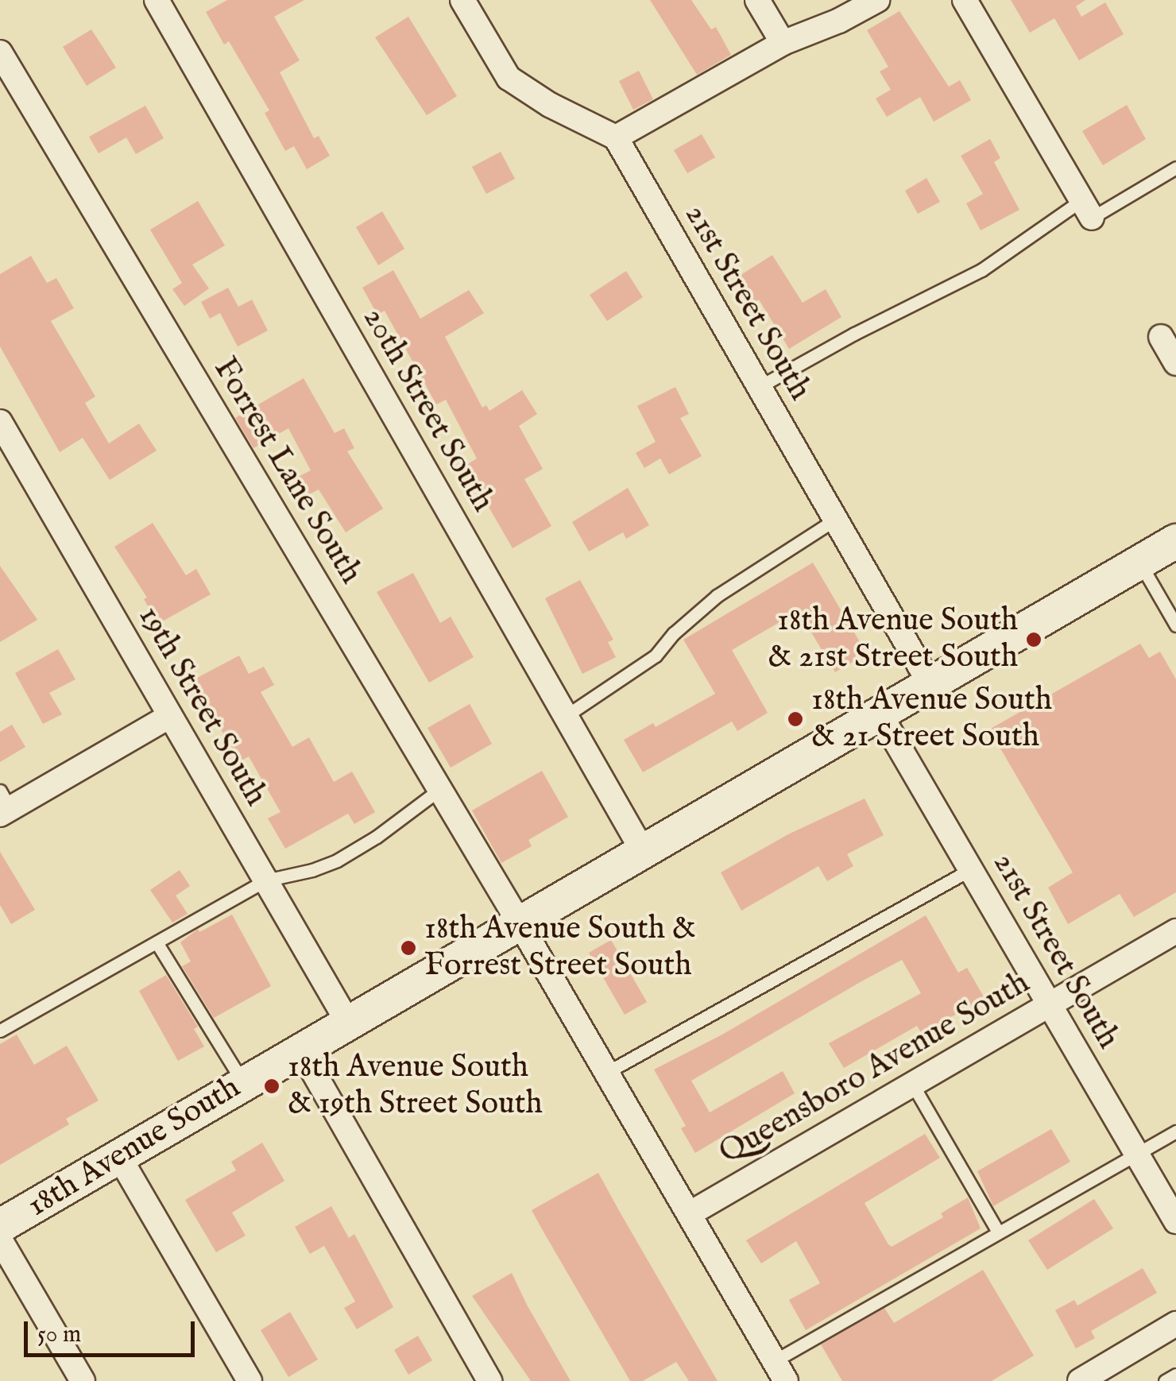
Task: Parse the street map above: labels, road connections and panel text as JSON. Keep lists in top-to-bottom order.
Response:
{
  "streets": {
    "street": [
      "21st Street South",
      "20th Street South",
      "Forrest Lane South",
      "19th Street South",
      "Queensboro Avenue South",
      "18th Avenue South"
    ]
  },
  "crossings": [
    ["21st Street South", "Queensboro Avenue South"],
    ["21st Street South", "18th Avenue South"],
    ["20th Street South", "18th Avenue South"],
    ["Forrest Lane South", "18th Avenue South"],
    ["19th Street South", "18th Avenue South"]
  ],
  "places": [
    "18th Avenue South & 21st Street South",
    "18th Avenue South & 21 Street South",
    "18th Avenue South & Forrest Street South",
    "18th Avenue South & 19th Street South"
  ],
  "scale_bar": "50 m"
}
